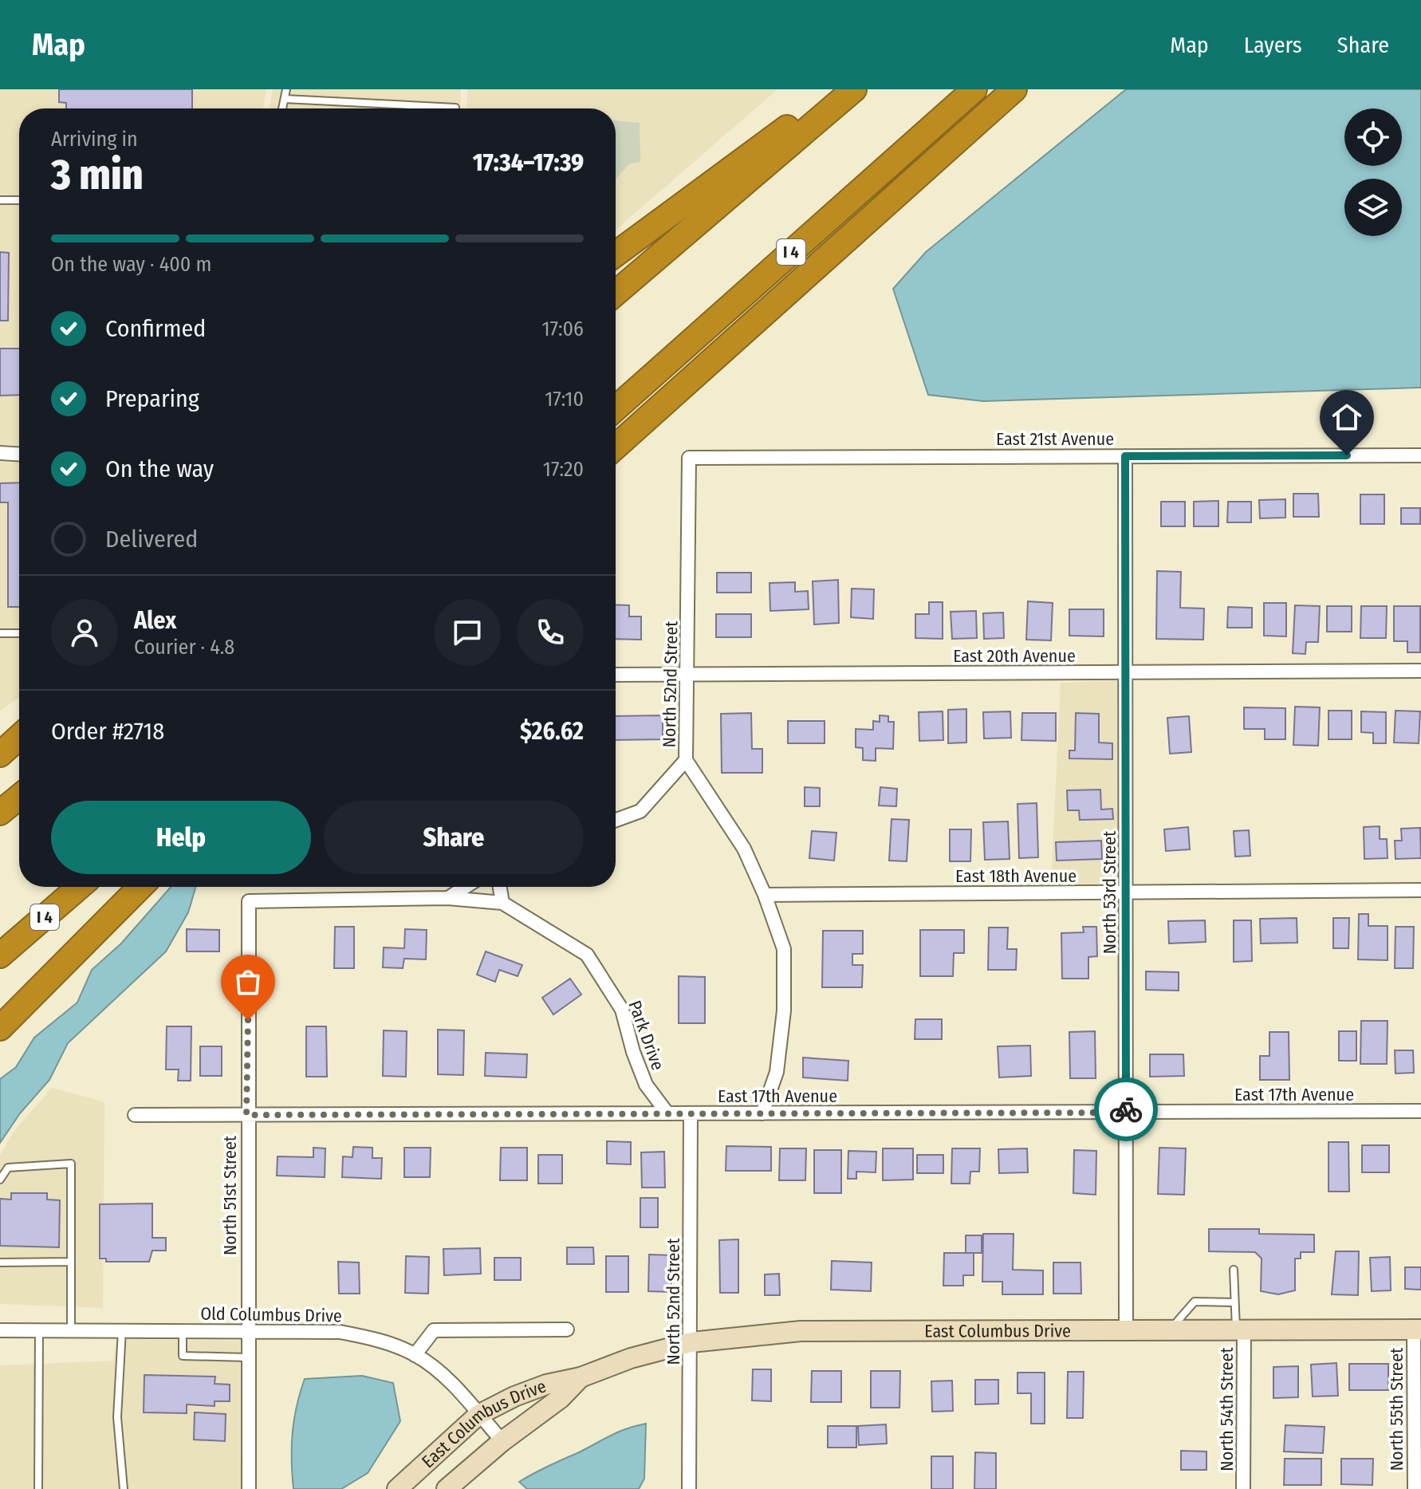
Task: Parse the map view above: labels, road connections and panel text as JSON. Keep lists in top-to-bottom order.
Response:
{
  "streets": {
    "highway": ["I 4"],
    "main road": ["East Columbus Drive"],
    "street": [
      "East 21st Avenue",
      "East 20th Avenue",
      "North 52nd Street",
      "East 18th Avenue",
      "North 53rd Street",
      "Park Drive",
      "East 17th Avenue",
      "North 51st Street",
      "Old Columbus Drive",
      "North 54th Street",
      "North 55th Street"
    ]
  },
  "crossings": [
    ["East 21st Avenue", "North 52nd Street"],
    ["East 21st Avenue", "North 53rd Street"],
    ["East 20th Avenue", "North 52nd Street"],
    ["East 20th Avenue", "North 53rd Street"],
    ["North 52nd Street", "East 18th Avenue"],
    ["North 52nd Street", "East 17th Avenue"],
    ["North 52nd Street", "East Columbus Drive"],
    ["East 18th Avenue", "North 53rd Street"],
    ["North 53rd Street", "East 17th Avenue"],
    ["North 53rd Street", "East Columbus Drive"],
    ["Park Drive", "East 17th Avenue"],
    ["Park Drive", "North 51st Street"],
    ["East 17th Avenue", "North 51st Street"],
    ["North 51st Street", "Old Columbus Drive"],
    ["Old Columbus Drive", "East Columbus Drive"],
    ["East Columbus Drive", "North 54th Street"],
    ["East Columbus Drive", "North 55th Street"]
  ],
  "page": {
    "header": "Map",
    "nav": ["Map", "Layers", "Share"],
    "heading": ["3 min", "Arriving in", "17:34–17:39"],
    "panel": [
      "Alex",
      "Courier · 4.8",
      "Order #2718",
      "$26.62"
    ],
    "bar": "On the way · 400 m",
    "list": [
      ["Confirmed", "17:06"],
      ["Preparing", "17:10"],
      ["On the way", "17:20"],
      "Delivered"
    ],
    "buttons": ["Help", "Share"]
  }
}
